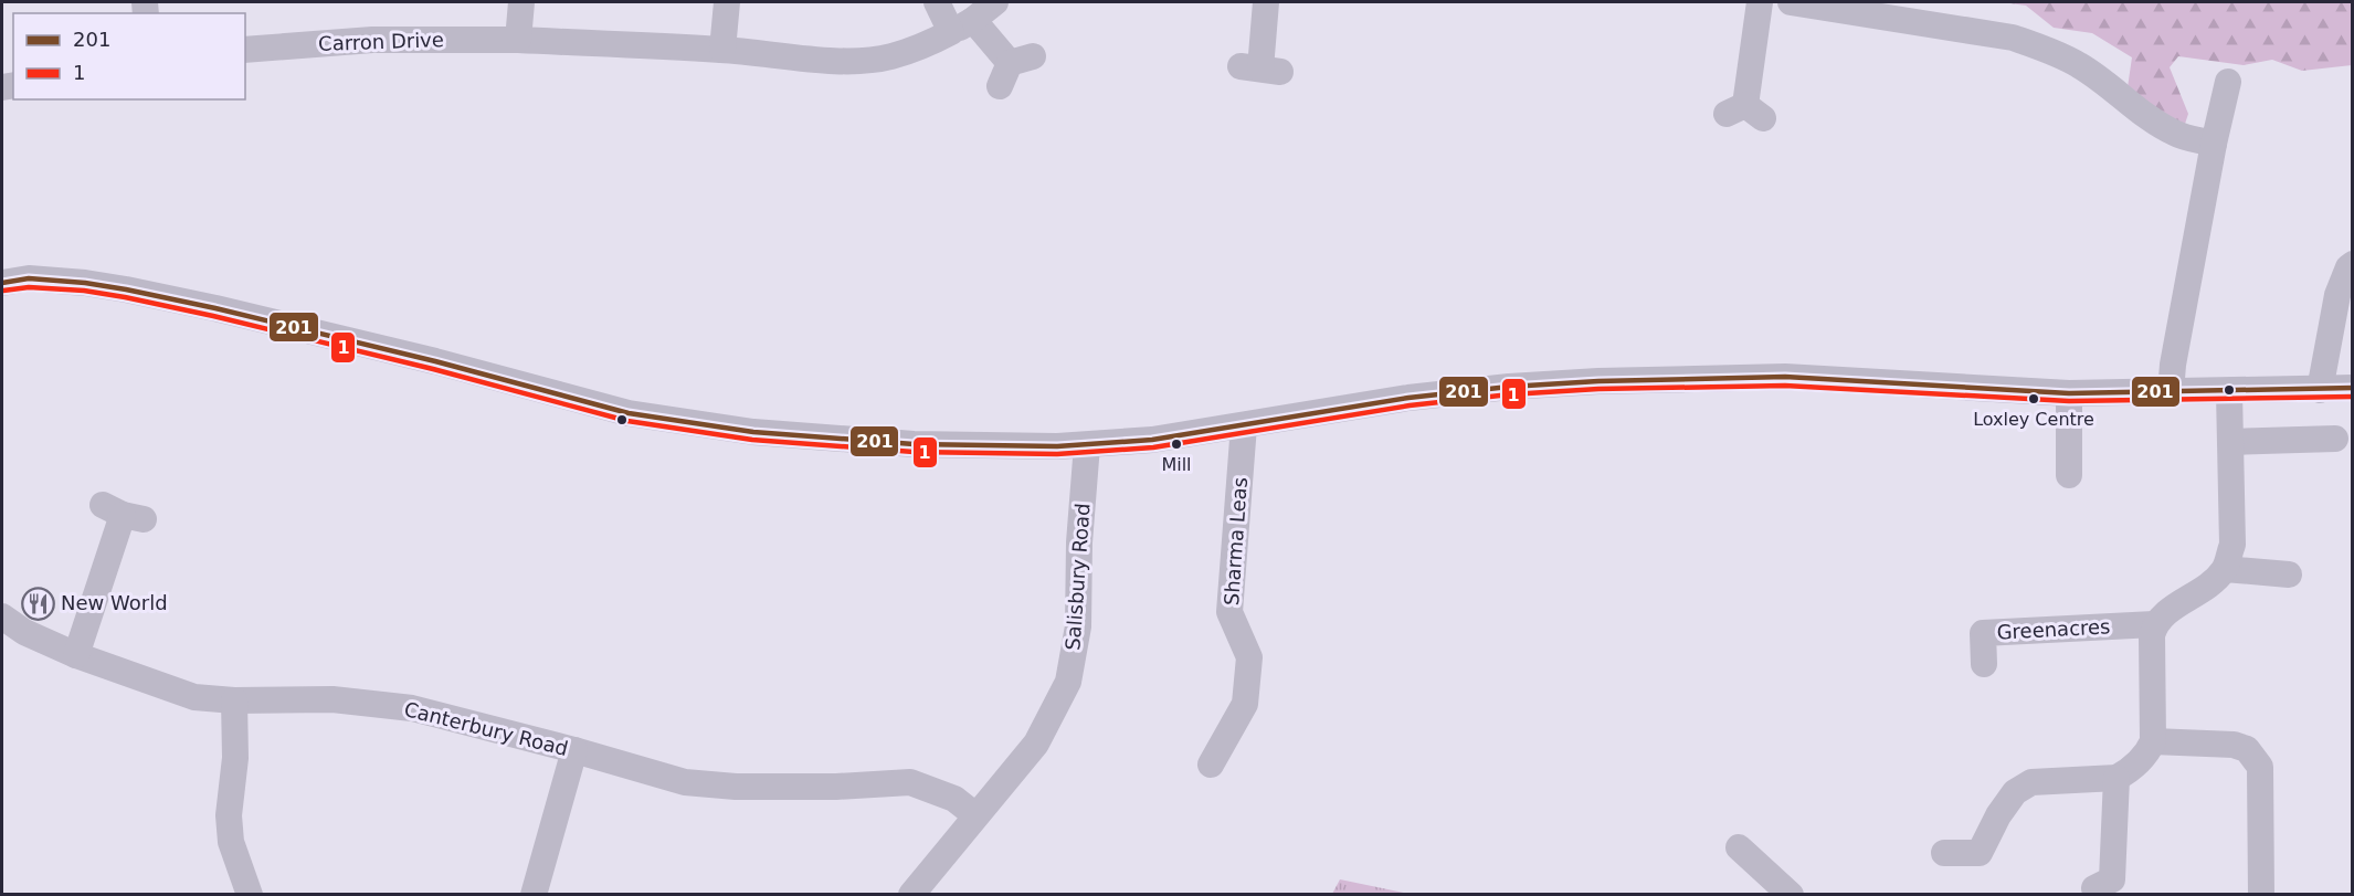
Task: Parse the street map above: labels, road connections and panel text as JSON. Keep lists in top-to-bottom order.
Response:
{
  "streets": {
    "street": [
      "Carron Drive",
      "Sharma Leas",
      "Salisbury Road",
      "Greenacres",
      "Canterbury Road"
    ]
  },
  "crossings": [
    ["Salisbury Road", "Canterbury Road"]
  ],
  "places": {
    "other": ["Loxley Centre", "Mill"],
    "restaurant": ["New World"]
  },
  "lines": ["transit line 201", "transit line 1"],
  "legend": ["201", "1"]
}
